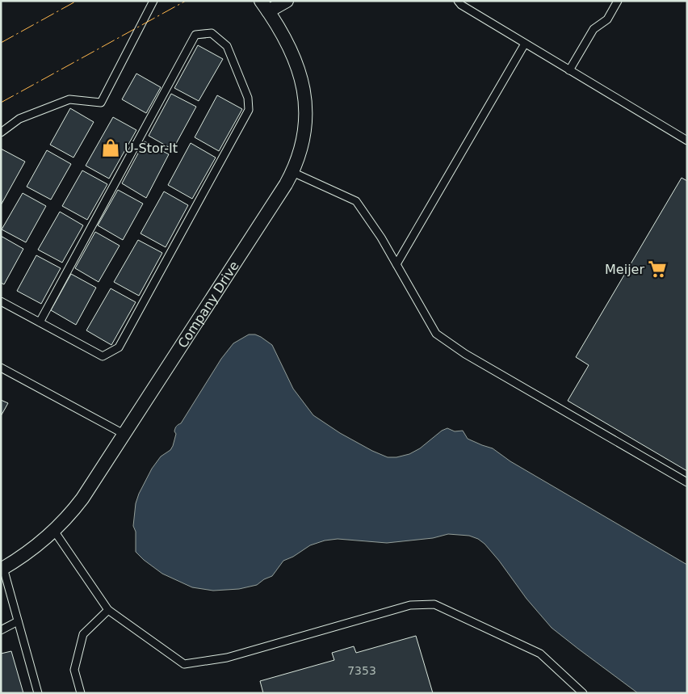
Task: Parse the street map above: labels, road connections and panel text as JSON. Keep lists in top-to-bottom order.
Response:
{
  "streets": {
    "street": ["Company Drive"]
  },
  "places": {
    "shop": ["U-Stor-It"],
    "supermarket": ["Meijer"]
  },
  "house_numbers": ["7353"]
}
